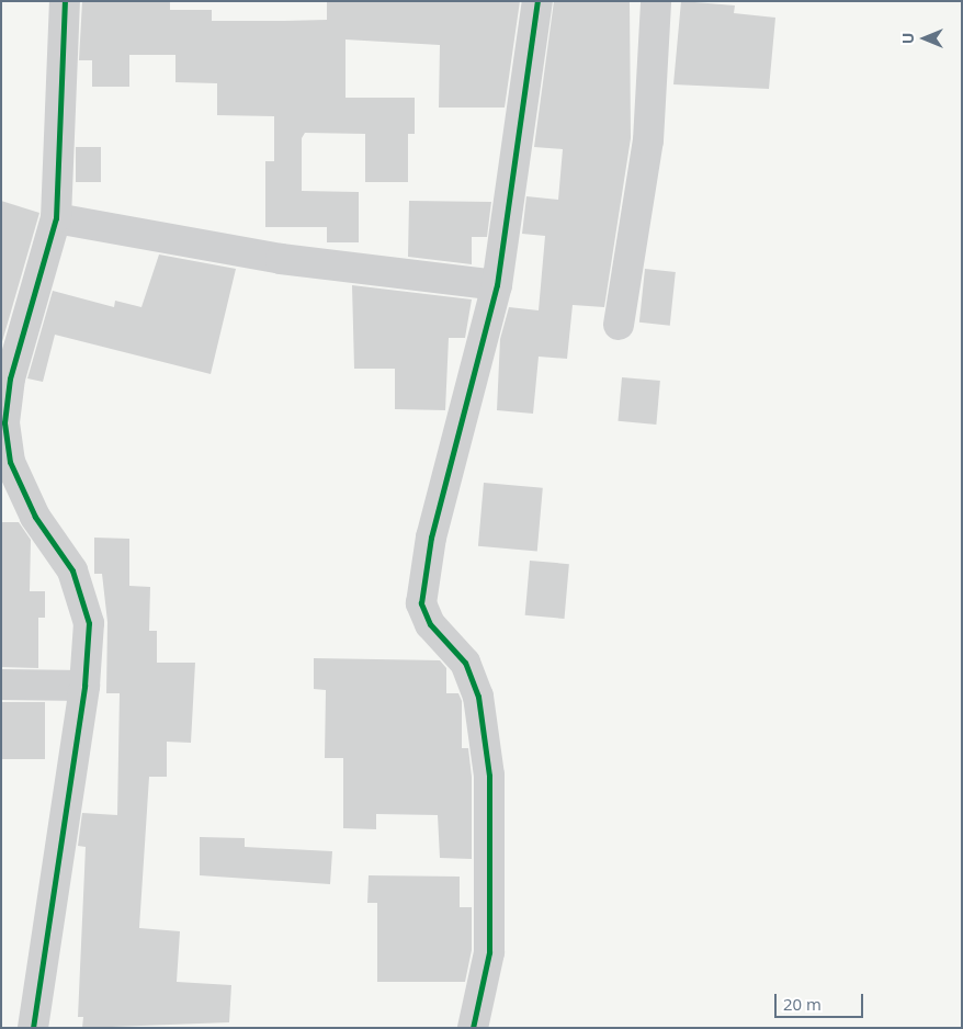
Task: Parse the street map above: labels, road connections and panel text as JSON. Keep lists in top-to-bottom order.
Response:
{
  "scale_bar": "20 m",
  "north": "left"
}
